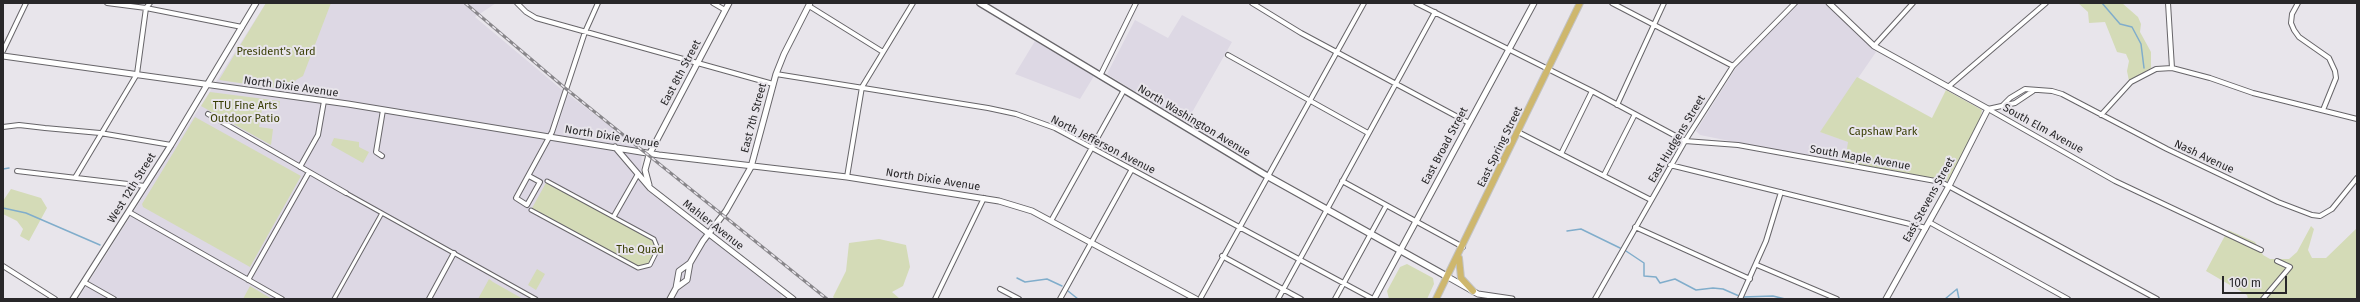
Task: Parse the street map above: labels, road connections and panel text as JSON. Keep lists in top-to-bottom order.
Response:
{
  "streets": {
    "main road": ["North Washington Avenue", "East Spring Street"],
    "street": [
      "East 8th Street",
      "North Dixie Avenue",
      "East 7th Street",
      "South Elm Avenue",
      "East Hudgens Street",
      "North Jefferson Avenue",
      "East Broad Street",
      "Nash Avenue",
      "South Maple Avenue",
      "West 12th Street",
      "East Stevens Street",
      "Mahler Avenue"
    ]
  },
  "crossings": [
    ["East 8th Street", "North Dixie Avenue"],
    ["North Dixie Avenue", "East 7th Street"],
    ["North Dixie Avenue", "West 12th Street"],
    ["North Dixie Avenue", "Mahler Avenue"],
    ["East 7th Street", "North Jefferson Avenue"],
    ["East 7th Street", "Mahler Avenue"],
    ["North Washington Avenue", "East Broad Street"],
    ["North Washington Avenue", "East Spring Street"],
    ["South Elm Avenue", "Nash Avenue"],
    ["South Elm Avenue", "East Stevens Street"],
    ["East Hudgens Street", "South Maple Avenue"],
    ["North Jefferson Avenue", "East Broad Street"],
    ["East Broad Street", "South Maple Avenue"],
    ["East Spring Street", "South Maple Avenue"],
    ["Nash Avenue", "East Stevens Street"],
    ["South Maple Avenue", "East Stevens Street"]
  ],
  "parks": [
    "President's Yard",
    "TTU Fine Arts Outdoor Patio",
    "Capshaw Park",
    "The Quad"
  ],
  "scale_bar": "100 m"
}
